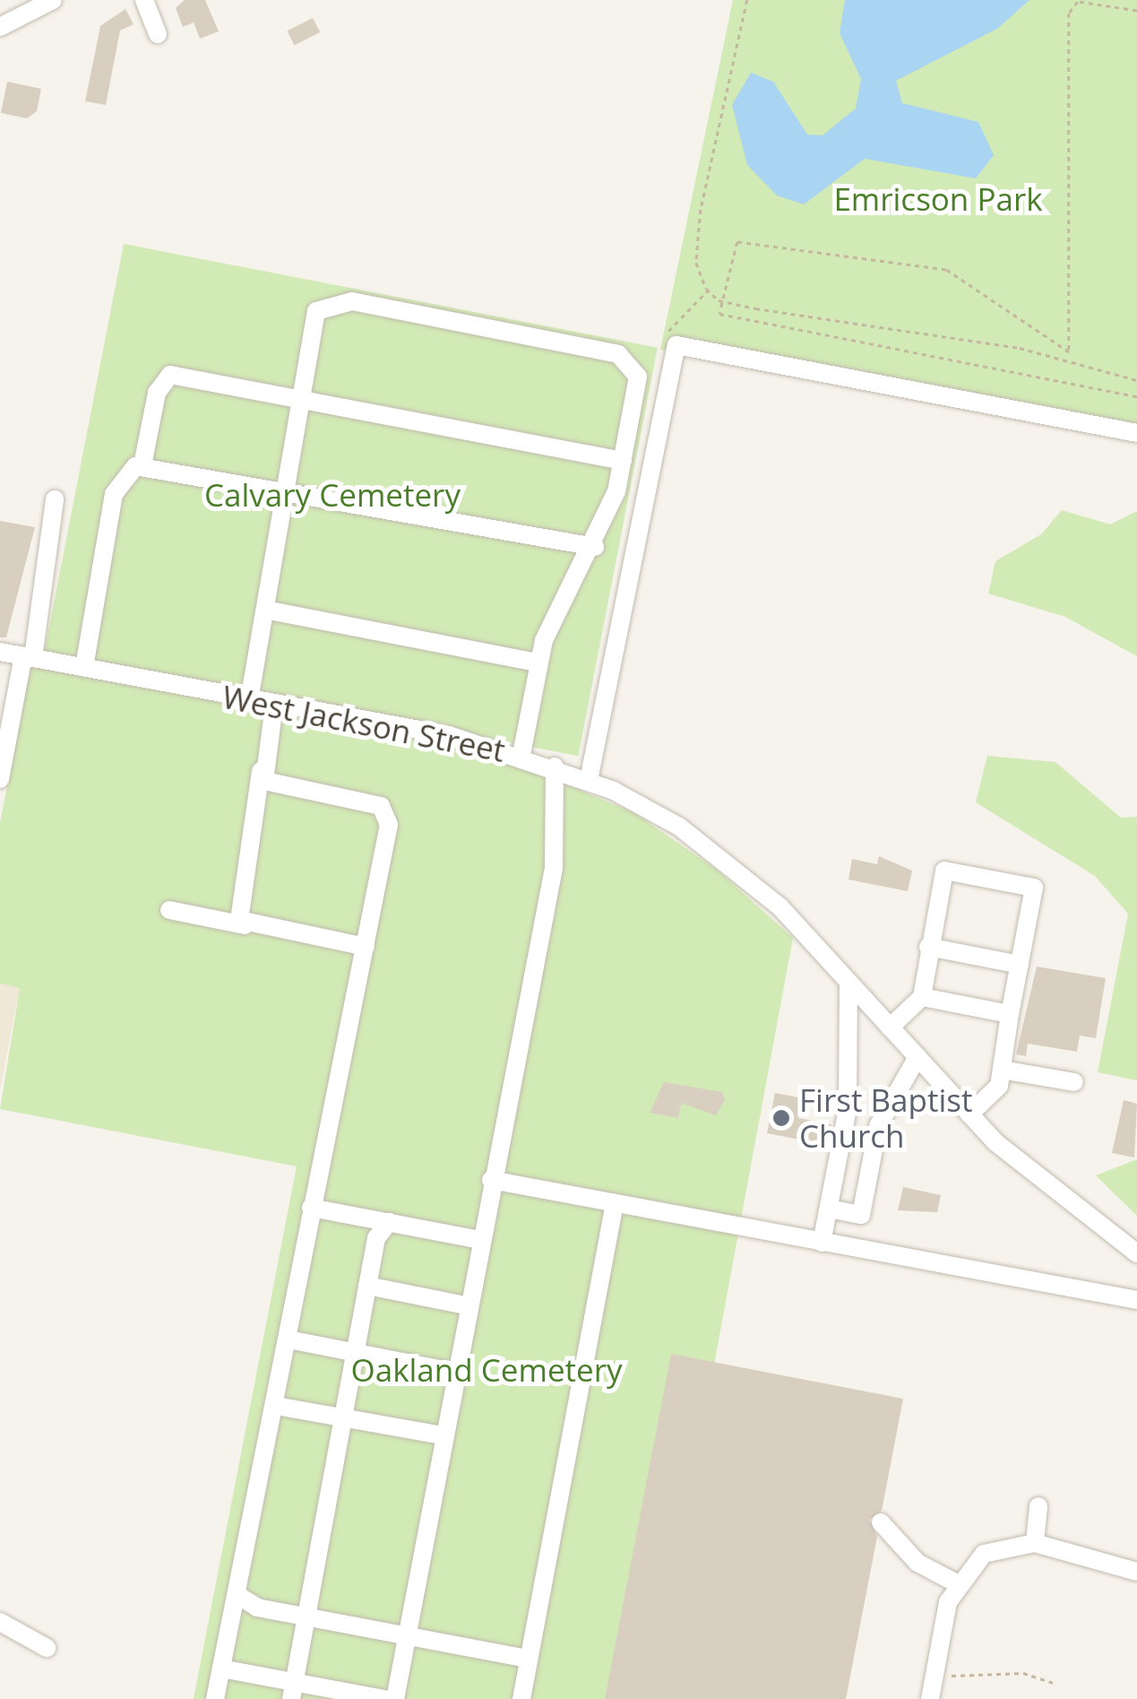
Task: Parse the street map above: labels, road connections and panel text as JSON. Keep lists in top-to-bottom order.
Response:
{
  "streets": {
    "street": ["West Jackson Street"]
  },
  "parks": ["Emricson Park", "Calvary Cemetery", "Oakland Cemetery"],
  "places": ["First Baptist Church"]
}
